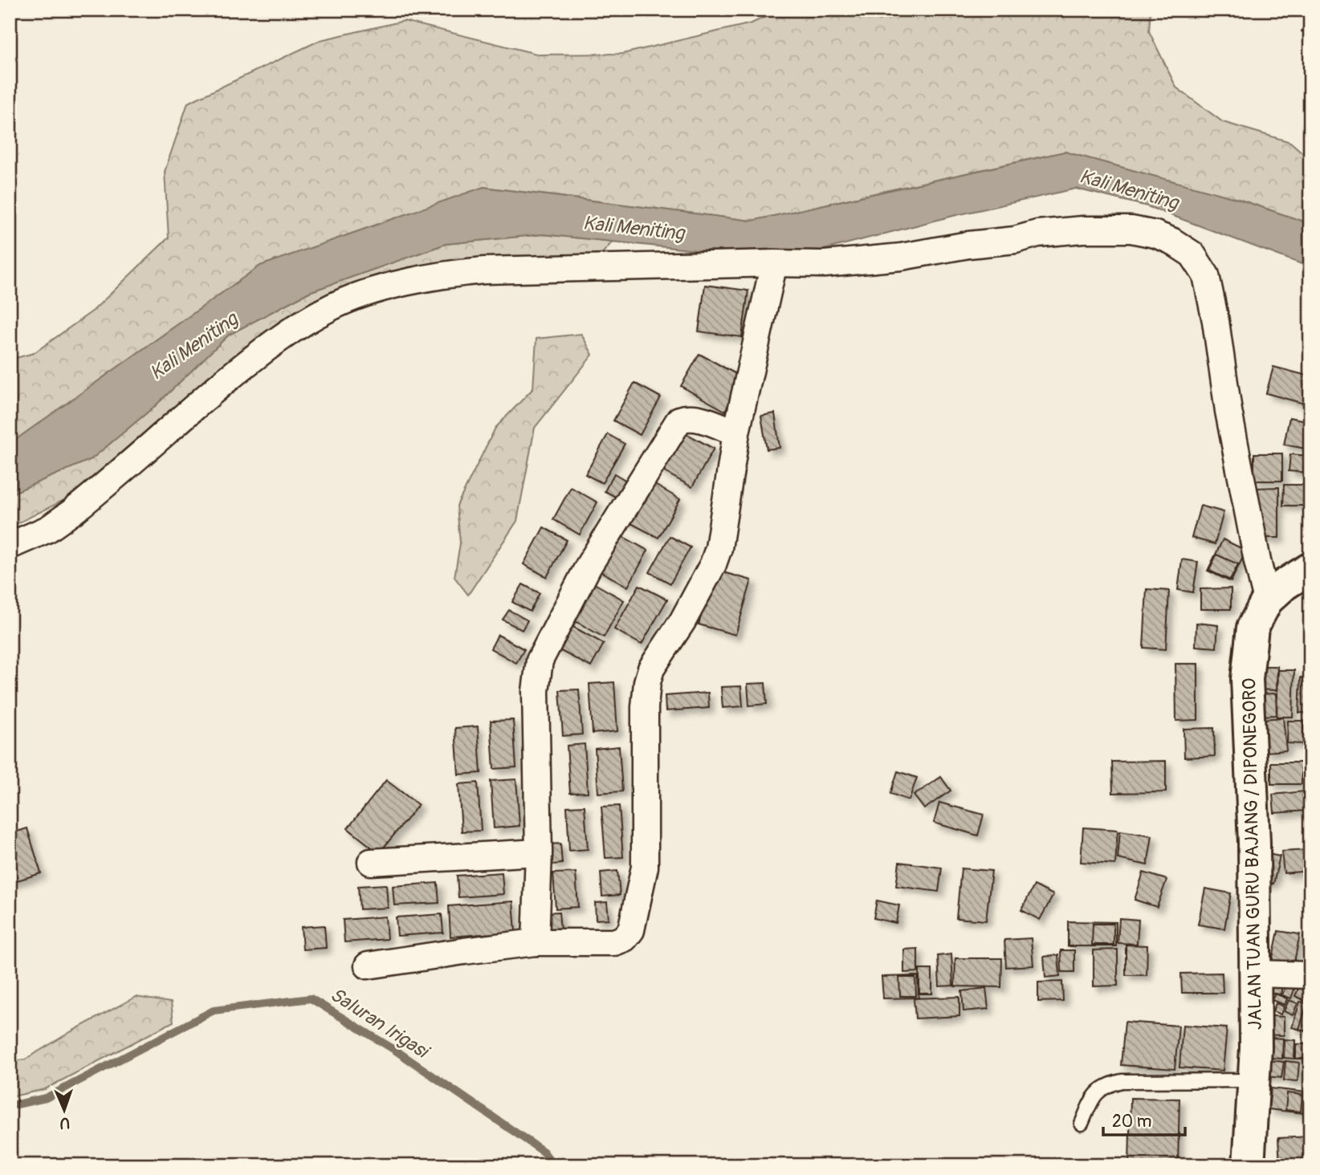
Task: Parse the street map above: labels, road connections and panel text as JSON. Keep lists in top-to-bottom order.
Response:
{
  "streets": {
    "street": ["JALAN TUAN GURU BAJANG / DIPONEGORO"]
  },
  "water": ["Kali Meniting", "Saluran Irigasi"],
  "scale_bar": "20 m",
  "north": "bottom"
}
